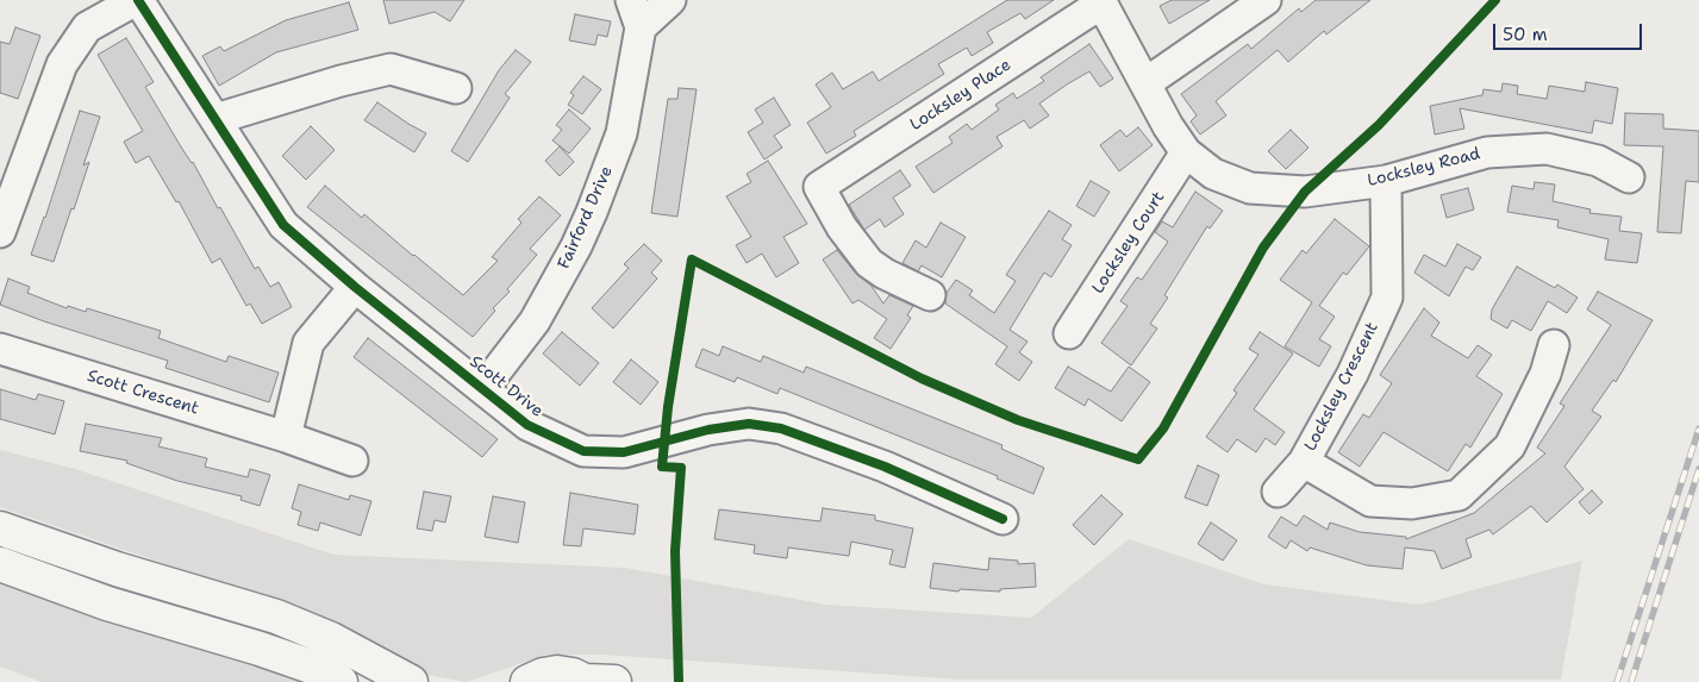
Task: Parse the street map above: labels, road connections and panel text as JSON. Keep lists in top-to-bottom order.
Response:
{
  "streets": {
    "street": [
      "Locksley Place",
      "Locksley Road",
      "Fairford Drive",
      "Locksley Court",
      "Scott Drive",
      "Locksley Crescent",
      "Scott Crescent"
    ]
  },
  "crossings": [
    ["Locksley Place", "Locksley Road"],
    ["Locksley Road", "Locksley Court"],
    ["Locksley Road", "Locksley Crescent"],
    ["Fairford Drive", "Scott Drive"]
  ],
  "scale_bar": "50 m"
}
